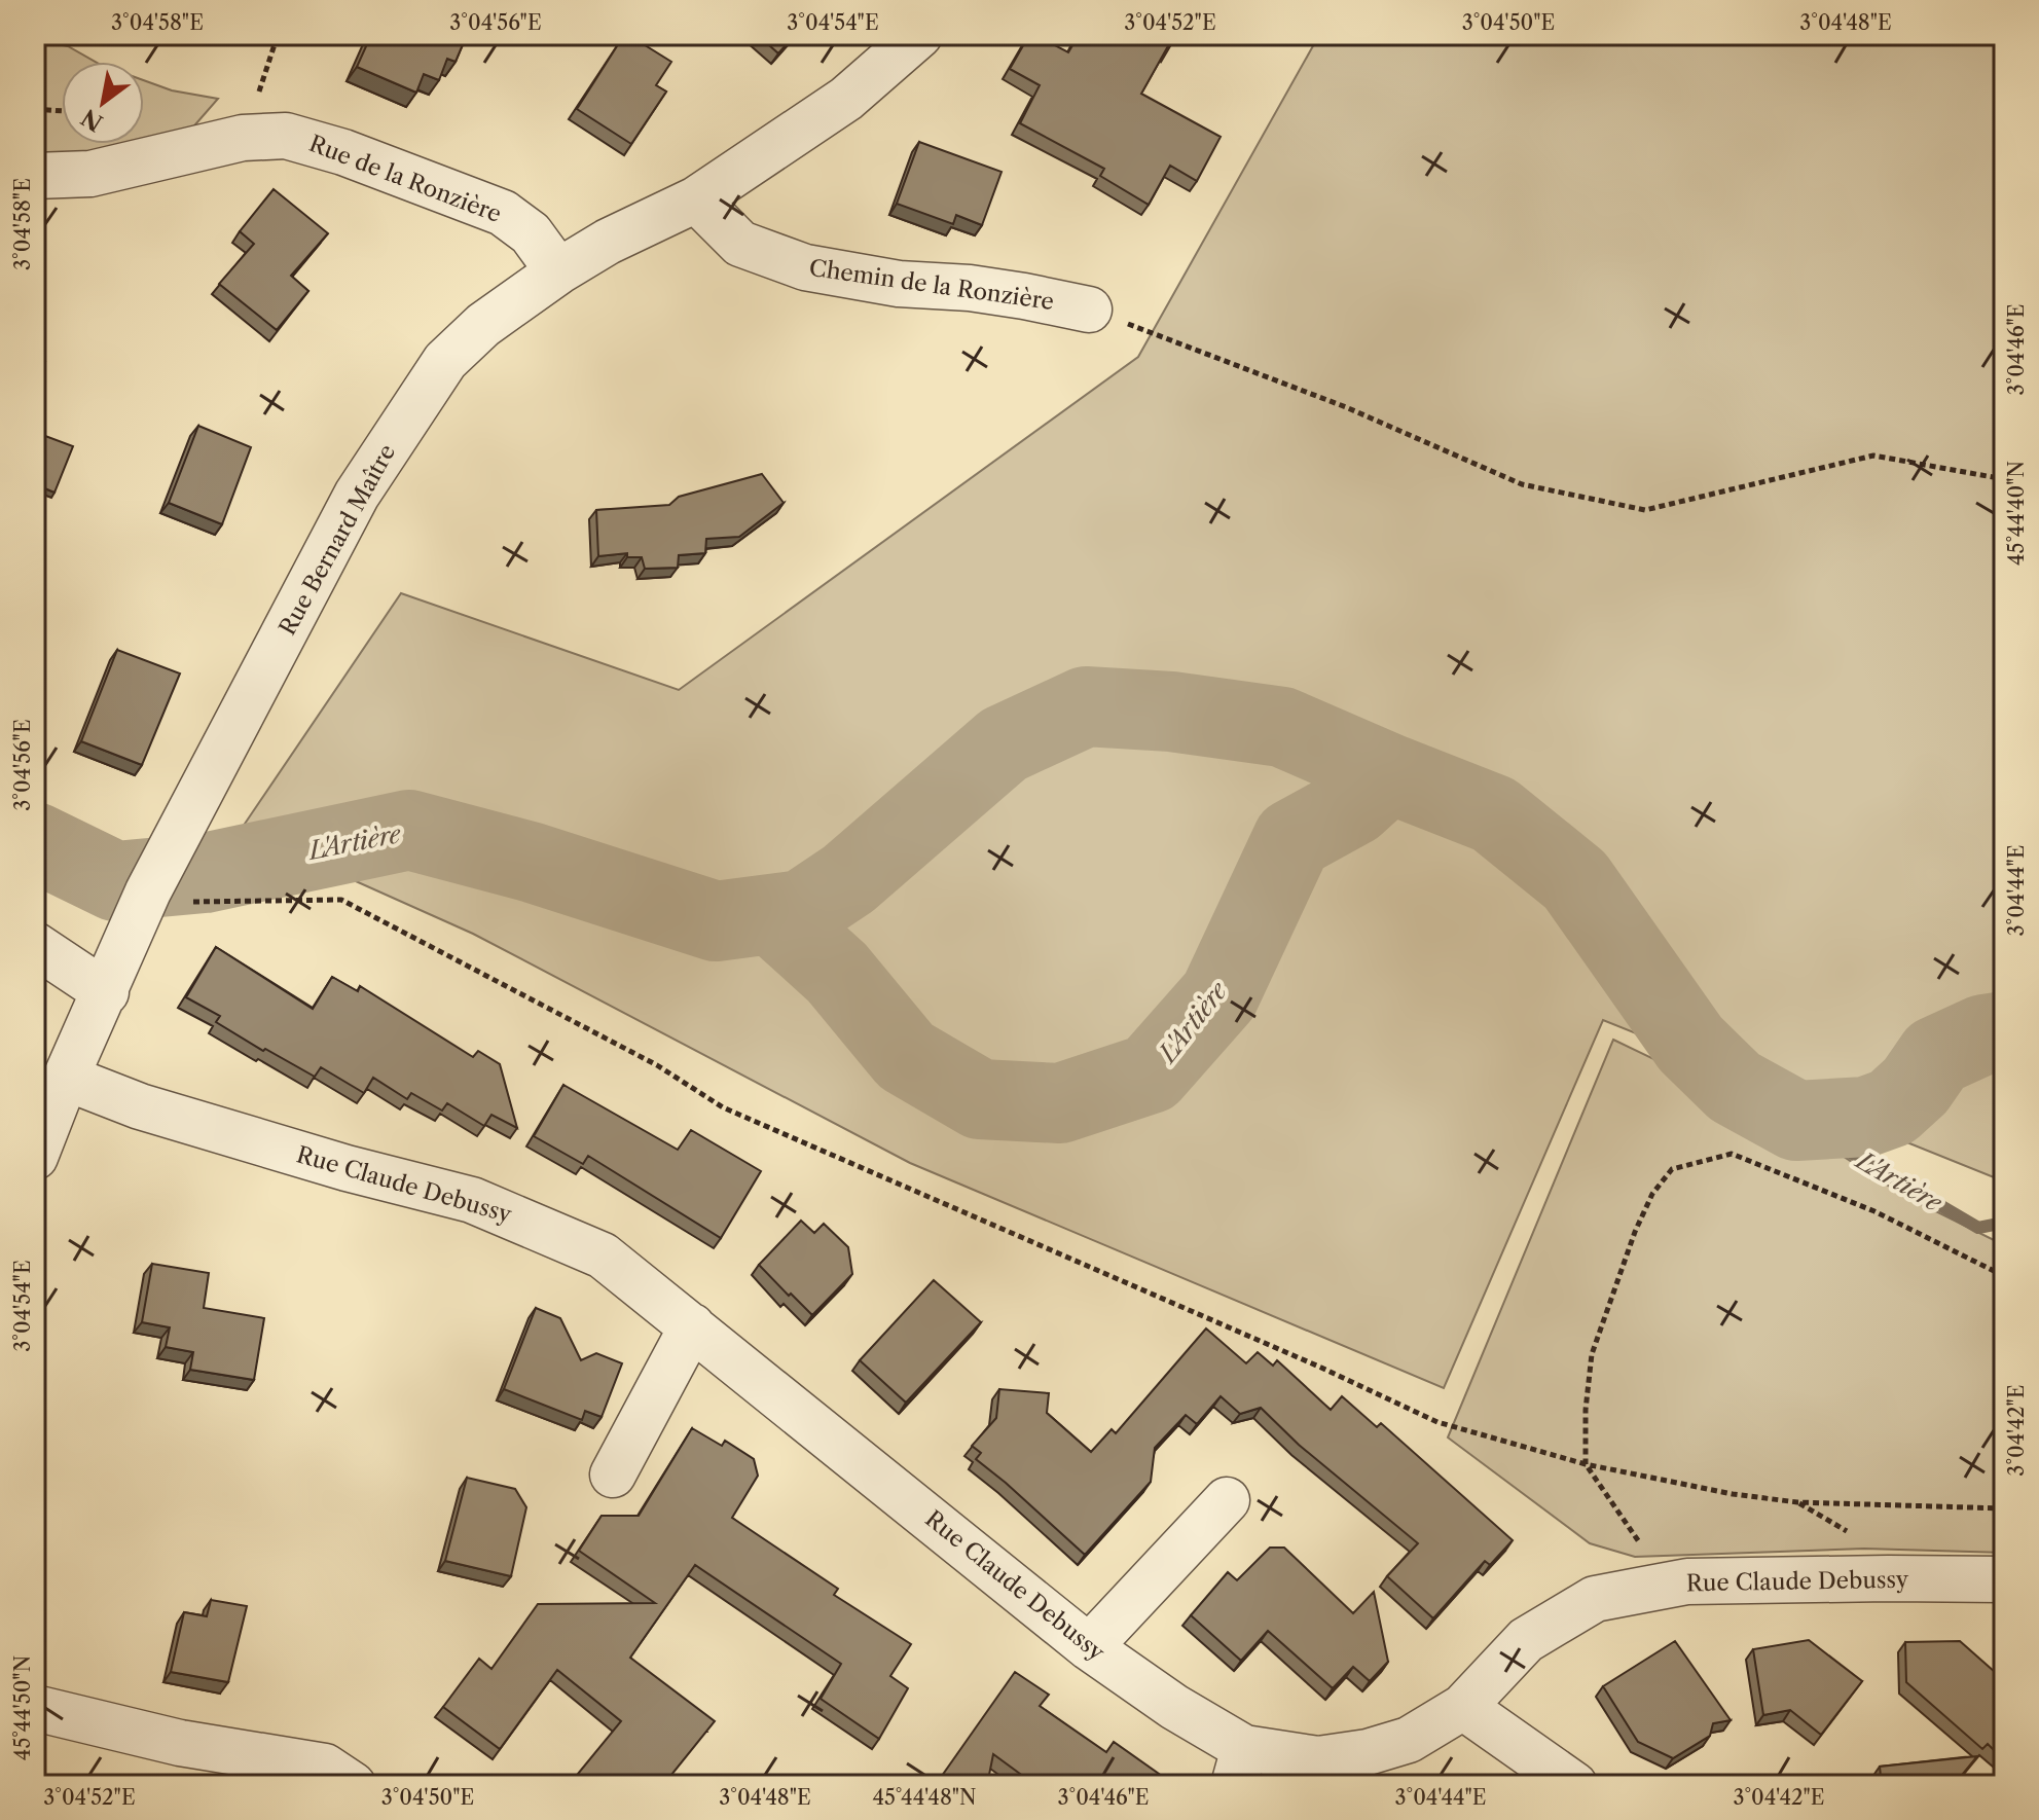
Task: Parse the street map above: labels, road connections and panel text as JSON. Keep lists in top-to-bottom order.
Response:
{
  "streets": {
    "street": [
      "Rue de la Ronzière",
      "Chemin de la Ronzière",
      "Rue Bernard Maître",
      "Rue Claude Debussy"
    ]
  },
  "crossings": [
    ["Rue de la Ronzière", "Rue Bernard Maître"],
    ["Chemin de la Ronzière", "Rue Bernard Maître"],
    ["Rue Bernard Maître", "Rue Claude Debussy"]
  ],
  "water": ["L'Artière"],
  "north": "bottom left",
  "coordinates": [
    "3°04'58\"E",
    "3°04'56\"E",
    "3°04'54\"E",
    "3°04'52\"E",
    "3°04'50\"E",
    "3°04'48\"E",
    "3°04'46\"E",
    "45°44'40\"N",
    "3°04'44\"E",
    "3°04'42\"E",
    "45°44'50\"N",
    "45°44'48\"N"
  ]
}
